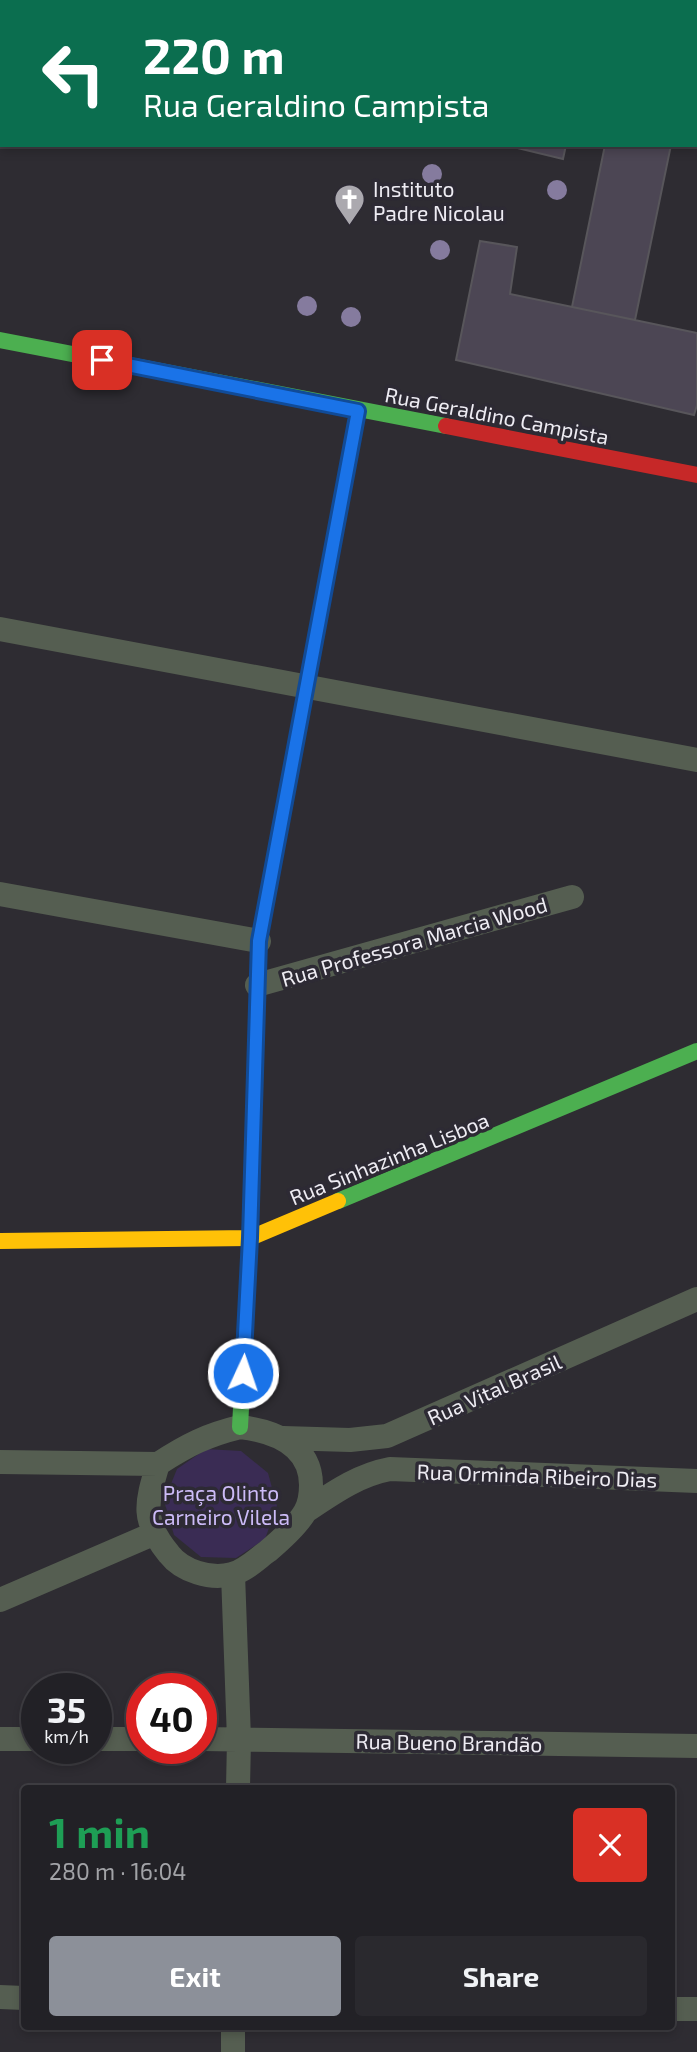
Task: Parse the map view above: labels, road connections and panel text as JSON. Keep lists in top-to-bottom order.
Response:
{
  "streets": {
    "street": [
      "Rua Geraldino Campista",
      "Rua Professora Marcia Wood",
      "Rua Sinhazinha Lisboa",
      "Rua Vital Brasil",
      "Rua Orminda Ribeiro Dias",
      "Rua Bueno Brandão"
    ]
  },
  "crossings": [
    ["Rua Vital Brasil", "Rua Orminda Ribeiro Dias"]
  ],
  "parks": ["Praça Olinto Carneiro Vilela"],
  "places": {
    "church": ["Instituto Padre Nicolau"]
  },
  "page": {
    "turn": ["220 m", "Rua Geraldino Campista"],
    "speed": "35 km/h",
    "limit": "40",
    "heading": ["1 min", "280 m · 16:04"],
    "buttons": ["Exit", "Share"]
  }
}
